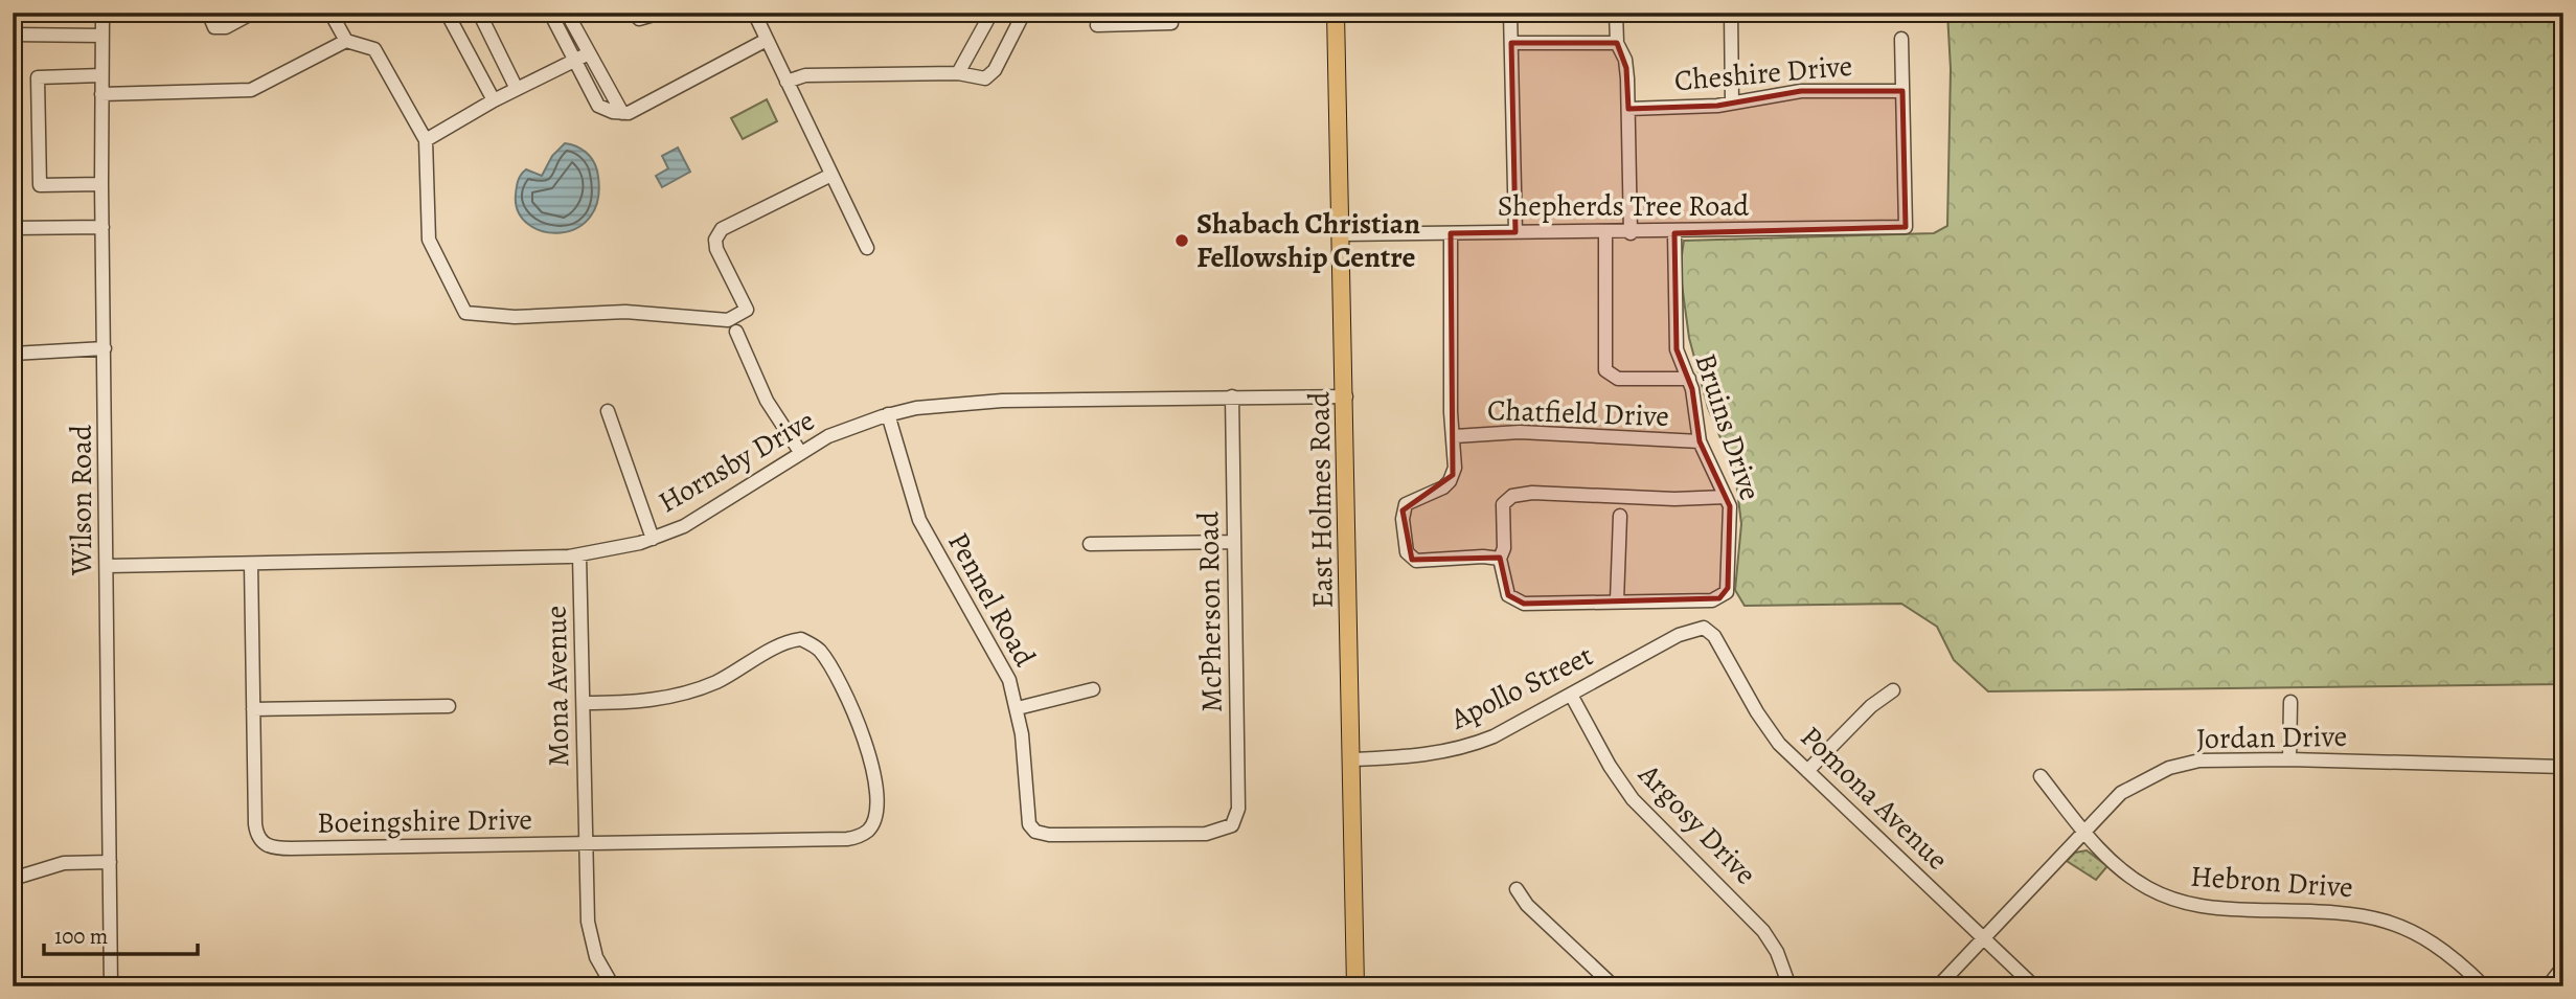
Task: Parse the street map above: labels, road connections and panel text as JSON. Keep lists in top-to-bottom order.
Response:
{
  "streets": {
    "main road": ["East Holmes Road"],
    "street": [
      "Cheshire Drive",
      "Shepherds Tree Road",
      "Chatfield Drive",
      "Bruins Drive",
      "Hornsby Drive",
      "Wilson Road",
      "Pennel Road",
      "McPherson Road",
      "Mona Avenue",
      "Apollo Street",
      "Jordan Drive",
      "Pomona Avenue",
      "Boeingshire Drive",
      "Argosy Drive",
      "Hebron Drive"
    ]
  },
  "crossings": [
    ["Cheshire Drive", "Shepherds Tree Road"],
    ["Shepherds Tree Road", "Bruins Drive"],
    ["Shepherds Tree Road", "East Holmes Road"],
    ["Chatfield Drive", "Bruins Drive"],
    ["Hornsby Drive", "Wilson Road"],
    ["Hornsby Drive", "East Holmes Road"],
    ["Hornsby Drive", "Pennel Road"],
    ["Hornsby Drive", "McPherson Road"],
    ["Hornsby Drive", "Mona Avenue"],
    ["Hornsby Drive", "Boeingshire Drive"],
    ["East Holmes Road", "Apollo Street"],
    ["Pennel Road", "McPherson Road"],
    ["Mona Avenue", "Boeingshire Drive"],
    ["Apollo Street", "Pomona Avenue"],
    ["Apollo Street", "Argosy Drive"],
    ["Jordan Drive", "Pomona Avenue"],
    ["Jordan Drive", "Hebron Drive"]
  ],
  "places": ["Shabach Christian Fellowship Centre"],
  "scale_bar": "100 m"
}
